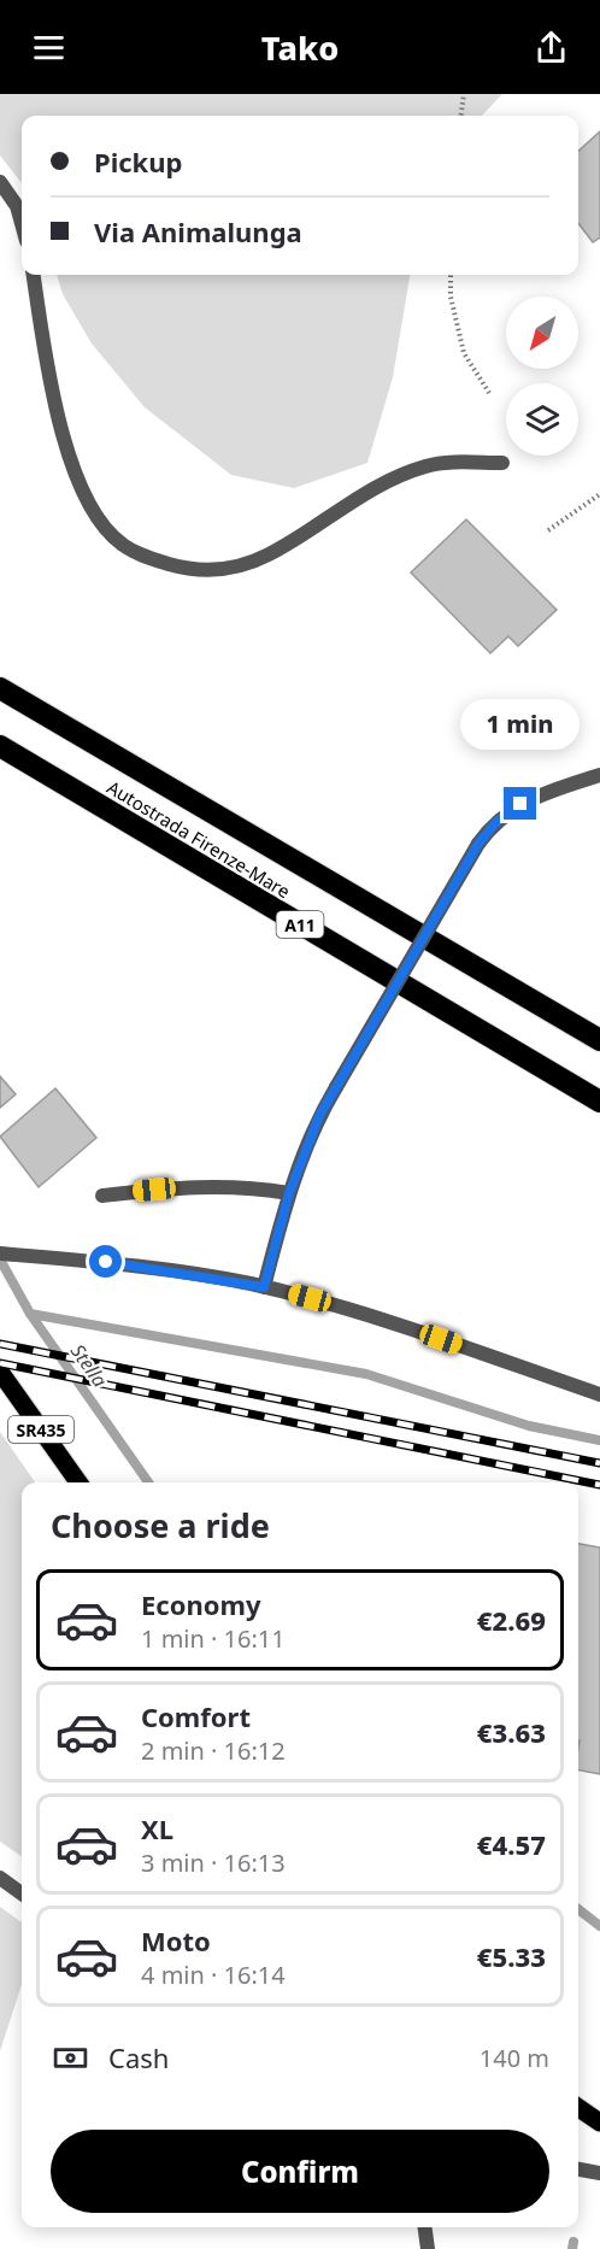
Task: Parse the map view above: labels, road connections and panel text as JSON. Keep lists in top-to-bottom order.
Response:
{
  "streets": {
    "highway": ["Autostrada Firenze-Mare", "A11"],
    "main road": ["SR435"]
  },
  "water": ["Stella"],
  "north": "bottom left",
  "page": {
    "header": "Tako",
    "banner": ["Pickup", "Via Animalunga"],
    "bubble": "1 min",
    "heading": "Choose a ride",
    "list": [
      {
        "name": "Economy",
        "note": "1 min · 16:11",
        "value": "€2.69"
      },
      {
        "name": "Comfort",
        "note": "2 min · 16:12",
        "value": "€3.63"
      },
      {
        "name": "XL",
        "note": "3 min · 16:13",
        "value": "€4.57"
      },
      {
        "name": "Moto",
        "note": "4 min · 16:14",
        "value": "€5.33"
      }
    ],
    "pay": ["Cash", "140 m"],
    "buttons": "Confirm"
  }
}
